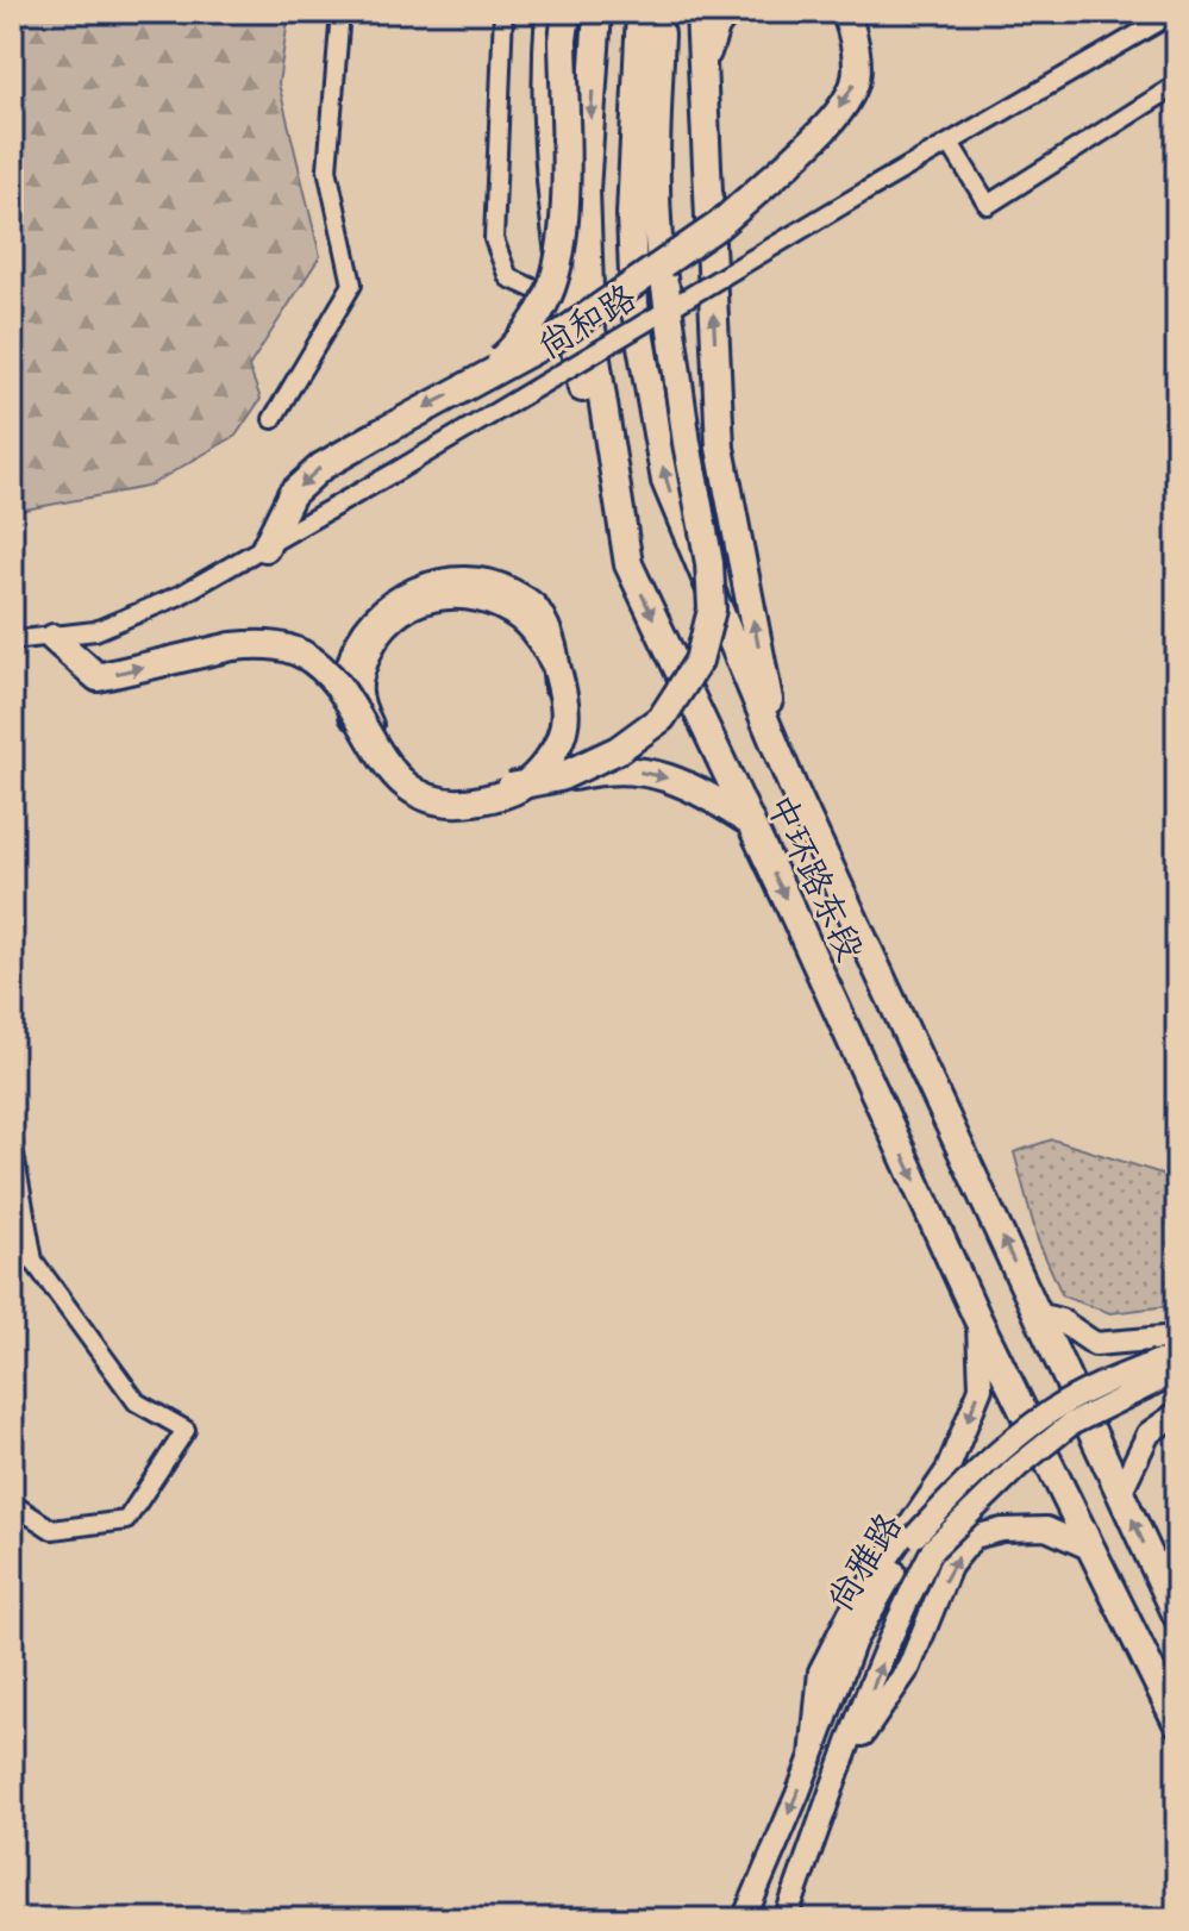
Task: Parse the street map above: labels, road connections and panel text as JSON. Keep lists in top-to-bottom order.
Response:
{
  "streets": {
    "highway": ["中环路东段"],
    "main road": ["尚雅路"],
    "street": ["尚和路"]
  }
}
